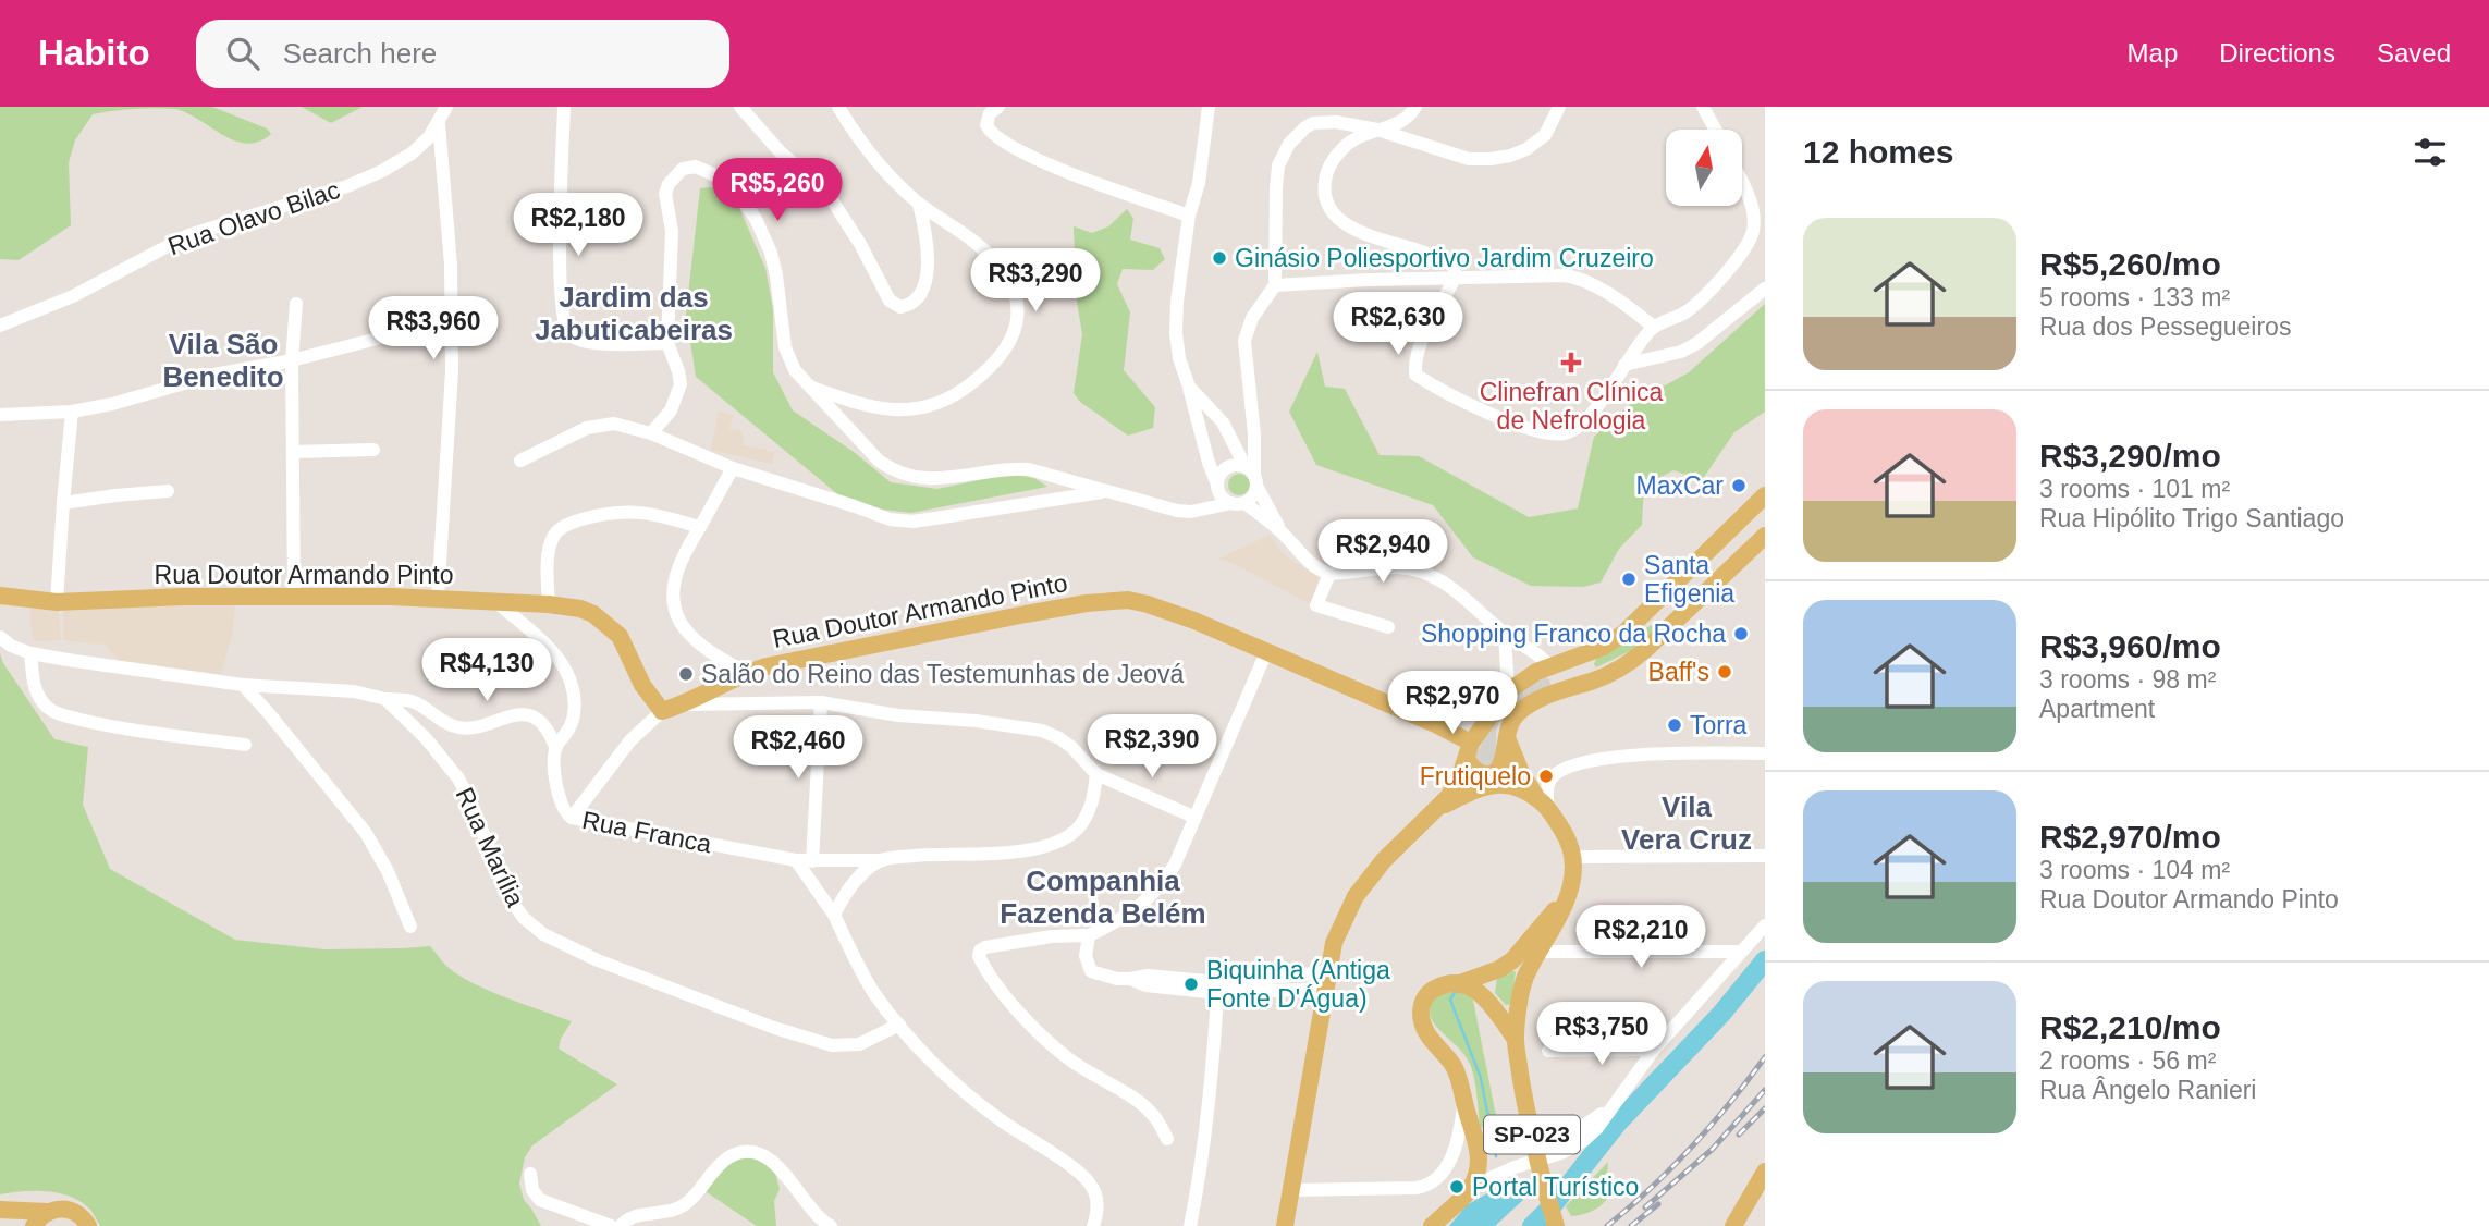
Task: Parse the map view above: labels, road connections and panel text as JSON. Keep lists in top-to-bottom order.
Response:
{
  "streets": {
    "main road": ["Rua Doutor Armando Pinto", "SP-023"],
    "street": ["Rua Olavo Bilac", "Rua Franca", "Rua Marília"]
  },
  "districts": [
    "Jardim das Jabuticabeiras",
    "Vila São Benedito",
    "Vila Vera Cruz",
    "Companhia Fazenda Belém"
  ],
  "places": {
    "other": [
      "Ginásio Poliesportivo Jardim Cruzeiro",
      "MaxCar",
      "Santa Efigenia",
      "Shopping Franco da Rocha",
      "Baff's",
      "Salão do Reino das Testemunhas de Jeová",
      "Torra",
      "Frutiquelo",
      "Biquinha (Antiga Fonte D'Água)",
      "Portal Turístico"
    ],
    "health": ["Clinefran Clínica de Nefrologia"]
  },
  "north": "top",
  "page": {
    "header": "Habito",
    "search": "Search here",
    "nav": ["Map", "Directions", "Saved"],
    "heading": "12 homes",
    "price": [
      "R$5,260",
      "R$2,180",
      "R$3,290",
      "R$2,630",
      "R$3,960",
      "R$2,940",
      "R$4,130",
      "R$2,970",
      "R$2,390",
      "R$2,460",
      "R$2,210",
      "R$3,750"
    ],
    "list": [
      {
        "name": "R$5,260/mo",
        "note": "5 rooms · 133 m² · Rua dos Pessegueiros"
      },
      {
        "name": "R$3,290/mo",
        "note": "3 rooms · 101 m² · Rua Hipólito Trigo Santiago"
      },
      {
        "name": "R$3,960/mo",
        "note": "3 rooms · 98 m² · Apartment"
      },
      {
        "name": "R$2,970/mo",
        "note": "3 rooms · 104 m² · Rua Doutor Armando Pinto"
      },
      {
        "name": "R$2,210/mo",
        "note": "2 rooms · 56 m² · Rua Ângelo Ranieri"
      }
    ]
  }
}
